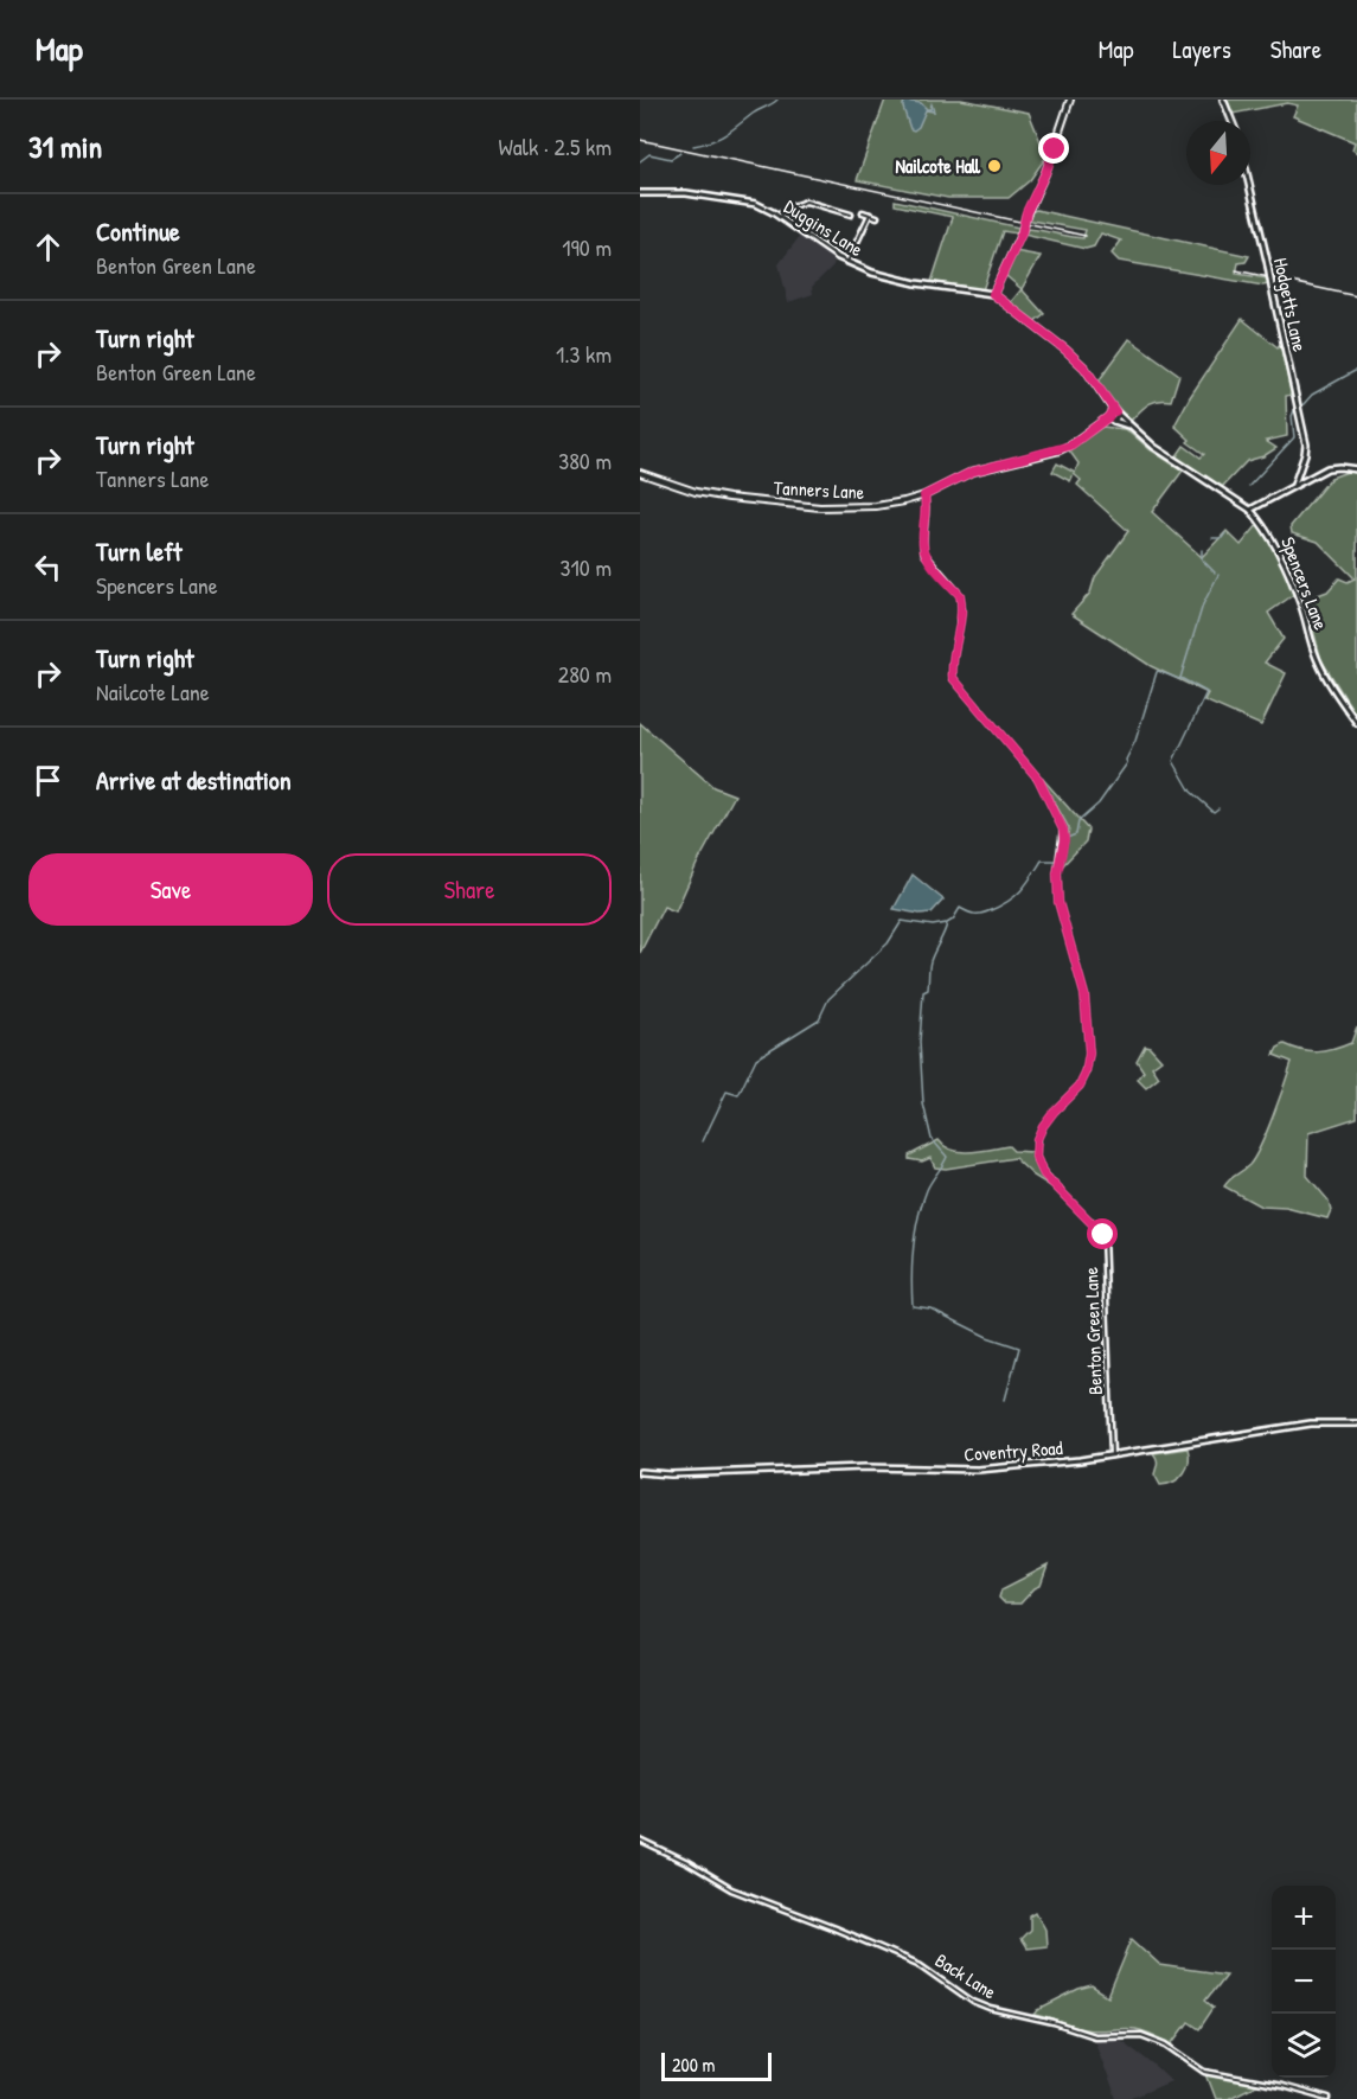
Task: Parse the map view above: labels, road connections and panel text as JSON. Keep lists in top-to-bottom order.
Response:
{
  "streets": {
    "main road": ["Tanners Lane", "Spencers Lane"],
    "street": [
      "Duggins Lane",
      "Hodgetts Lane",
      "Benton Green Lane",
      "Coventry Road",
      "Back Lane"
    ]
  },
  "crossings": [
    ["Duggins Lane", "Spencers Lane"],
    ["Tanners Lane", "Spencers Lane"],
    ["Tanners Lane", "Benton Green Lane"],
    ["Benton Green Lane", "Coventry Road"]
  ],
  "places": ["Nailcote Hall"],
  "scale_bar": "200 m",
  "north": "bottom",
  "page": {
    "header": "Map",
    "nav": ["Map", "Layers", "Share"],
    "heading": ["31 min", "Walk · 2.5 km"],
    "list": [
      ["Continue", "Benton Green Lane", "190 m"],
      ["Turn right", "Benton Green Lane", "1.3 km"],
      ["Turn right", "Tanners Lane", "380 m"],
      ["Turn left", "Spencers Lane", "310 m"],
      ["Turn right", "Nailcote Lane", "280 m"],
      "Arrive at destination"
    ],
    "buttons": ["Save", "Share"],
    "map_buttons": ["+", "−"],
    "scale": "200 m"
  }
}
